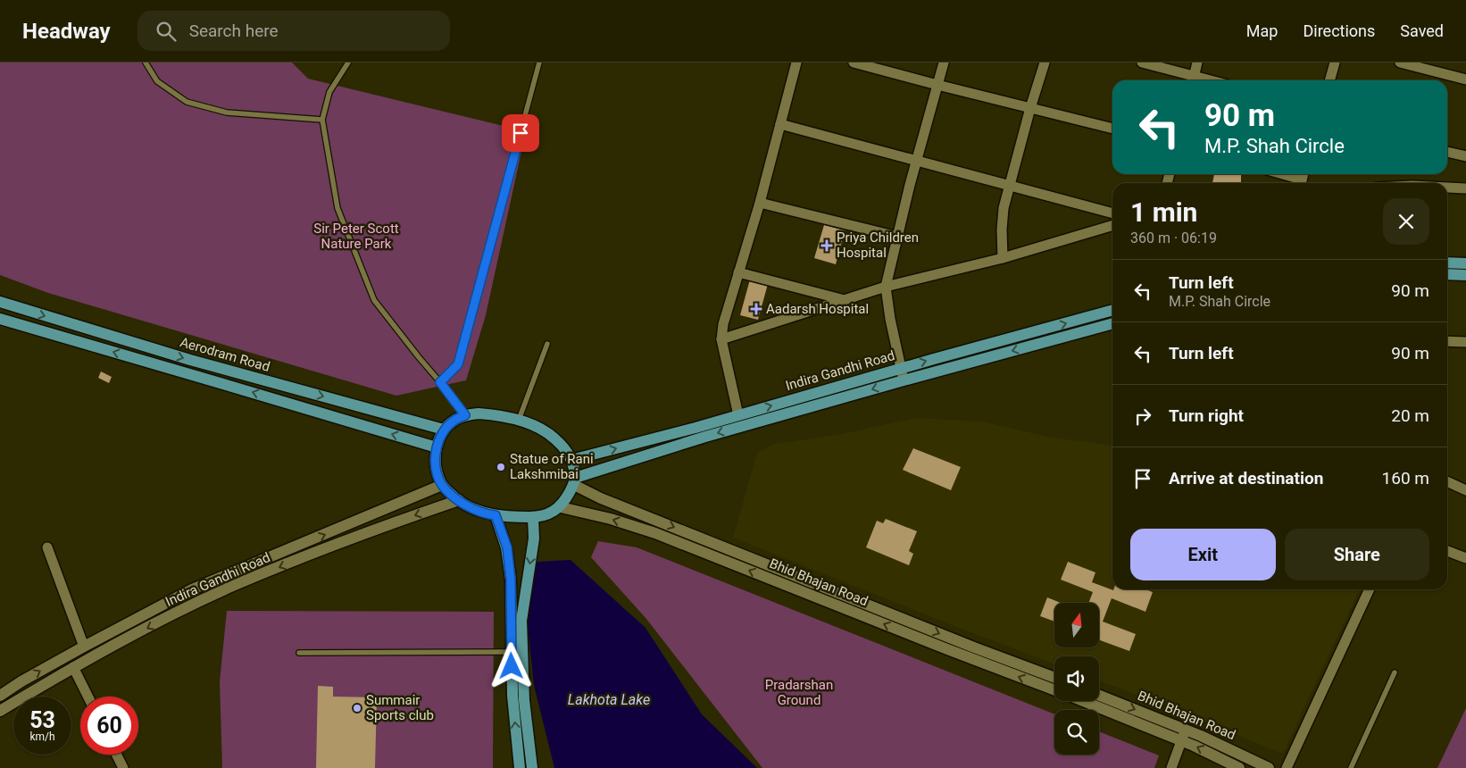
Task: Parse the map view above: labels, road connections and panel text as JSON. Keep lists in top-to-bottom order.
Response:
{
  "streets": {
    "main road": ["Aerodram Road", "Indira Gandhi Road", "Bhid Bhajan Road"]
  },
  "crossings": [
    ["Aerodram Road", "Indira Gandhi Road"],
    ["Aerodram Road", "Bhid Bhajan Road"],
    ["Indira Gandhi Road", "Bhid Bhajan Road"]
  ],
  "water": ["Lakhota Lake"],
  "parks": ["Sir Peter Scott Nature Park", "Pradarshan Ground"],
  "places": {
    "health": ["Priya Children Hospital", "Aadarsh Hospital"],
    "other": ["Statue of Rani Lakshmibai", "Summair Sports club"]
  },
  "north": "top",
  "page": {
    "header": "Headway",
    "search": "Search here",
    "nav": ["Map", "Directions", "Saved"],
    "turn": ["90 m", "M.P. Shah Circle"],
    "heading": ["1 min", "360 m · 06:19"],
    "list": [
      {
        "name": "Turn left",
        "note": "M.P. Shah Circle",
        "value": "90 m"
      },
      {
        "name": "Turn left",
        "value": "90 m"
      },
      {
        "name": "Turn right",
        "value": "20 m"
      },
      {
        "name": "Arrive at destination",
        "value": "160 m"
      }
    ],
    "buttons": ["Exit", "Share"],
    "speed": "53 km/h",
    "limit": "60"
  }
}
